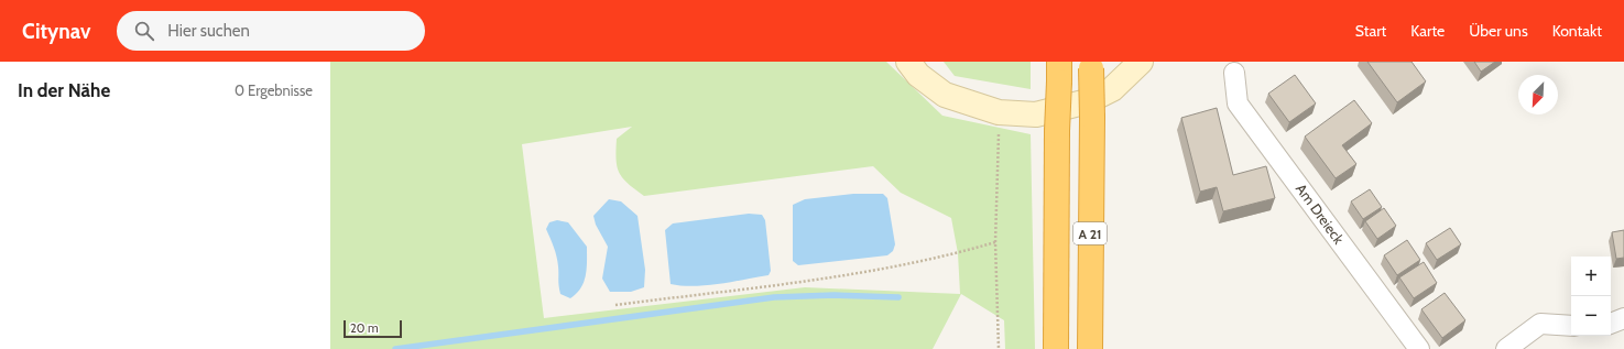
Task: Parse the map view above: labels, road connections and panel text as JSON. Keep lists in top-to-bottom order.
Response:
{
  "streets": {
    "highway": ["A 21"],
    "street": ["Am Dreieck"]
  },
  "scale_bar": "20 m",
  "north": "bottom left",
  "page": {
    "header": "Citynav",
    "search": "Hier suchen",
    "nav": [
      "Start",
      "Karte",
      "Über uns",
      "Kontakt"
    ],
    "heading": ["In der Nähe", "0 Ergebnisse"],
    "map_buttons": ["+", "−"],
    "scale": "20 m"
  }
}
